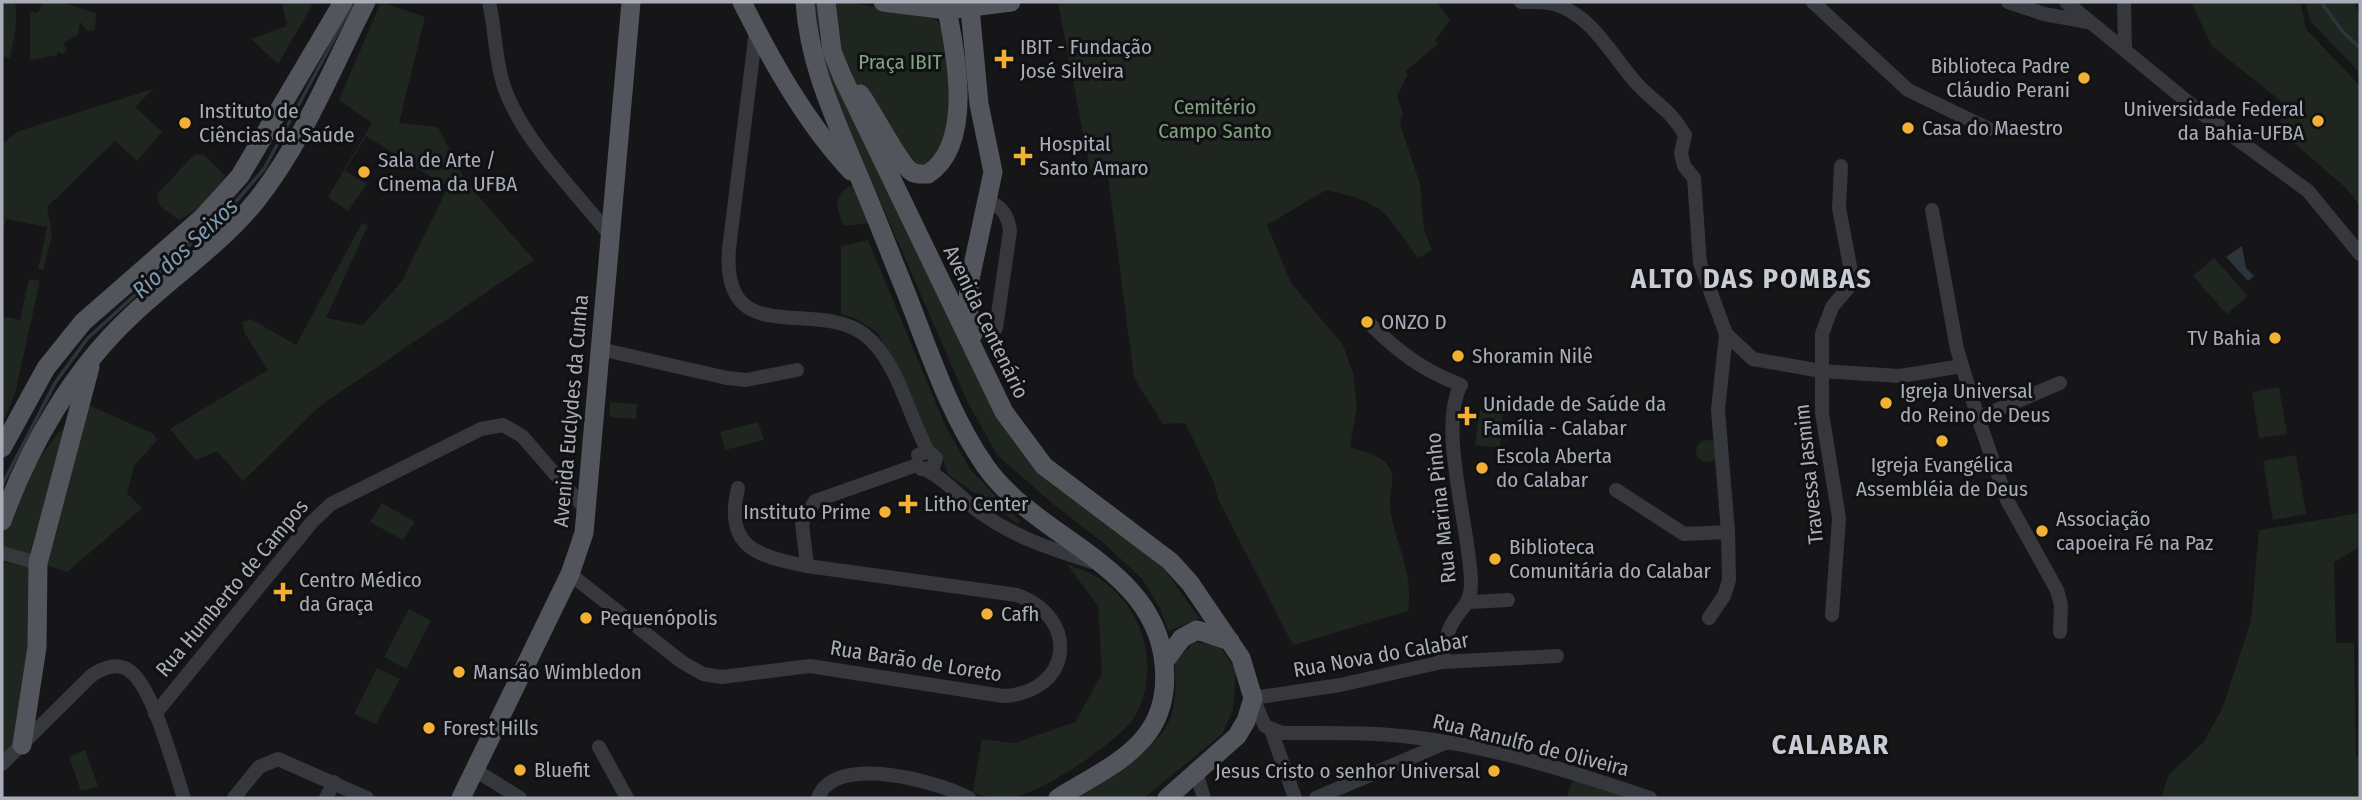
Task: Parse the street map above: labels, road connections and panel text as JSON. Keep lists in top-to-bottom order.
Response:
{
  "streets": {
    "main road": ["Avenida Centenário", "Avenida Euclydes da Cunha"],
    "street": [
      "Travessa Jasmim",
      "Rua Marina Pinho",
      "Rua Humberto de Campos",
      "Rua Nova do Calabar",
      "Rua Barão de Loreto",
      "Rua Ranulfo de Oliveira"
    ]
  },
  "crossings": [
    ["Avenida Centenário", "Rua Nova do Calabar"],
    ["Avenida Euclydes da Cunha", "Rua Humberto de Campos"],
    ["Avenida Euclydes da Cunha", "Rua Barão de Loreto"],
    ["Rua Marina Pinho", "Rua Nova do Calabar"]
  ],
  "districts": ["ALTO DAS POMBAS", "CALABAR"],
  "water": ["Rio dos Seixos"],
  "parks": ["Praça IBIT", "Cemitério Campo Santo"],
  "places": {
    "health": [
      "IBIT - Fundação José Silveira",
      "Hospital Santo Amaro",
      "Unidade de Saúde da Família - Calabar",
      "Litho Center",
      "Centro Médico da Graça"
    ],
    "other": [
      "Biblioteca Padre Cláudio Perani",
      "Universidade Federal da Bahia-UFBA",
      "Instituto de Ciências da Saúde",
      "Casa do Maestro",
      "Sala de Arte / Cinema da UFBA",
      "ONZO D",
      "TV Bahia",
      "Shoramin Nilê",
      "Igreja Universal do Reino de Deus",
      "Igreja Evangélica Assembléia de Deus",
      "Escola Aberta do Calabar",
      "Instituto Prime",
      "Associação capoeira Fé na Paz",
      "Biblioteca Comunitária do Calabar",
      "Cafh",
      "Pequenópolis",
      "Mansão Wimbledon",
      "Forest Hills",
      "Bluefit",
      "Jesus Cristo o senhor Universal"
    ]
  }
}
